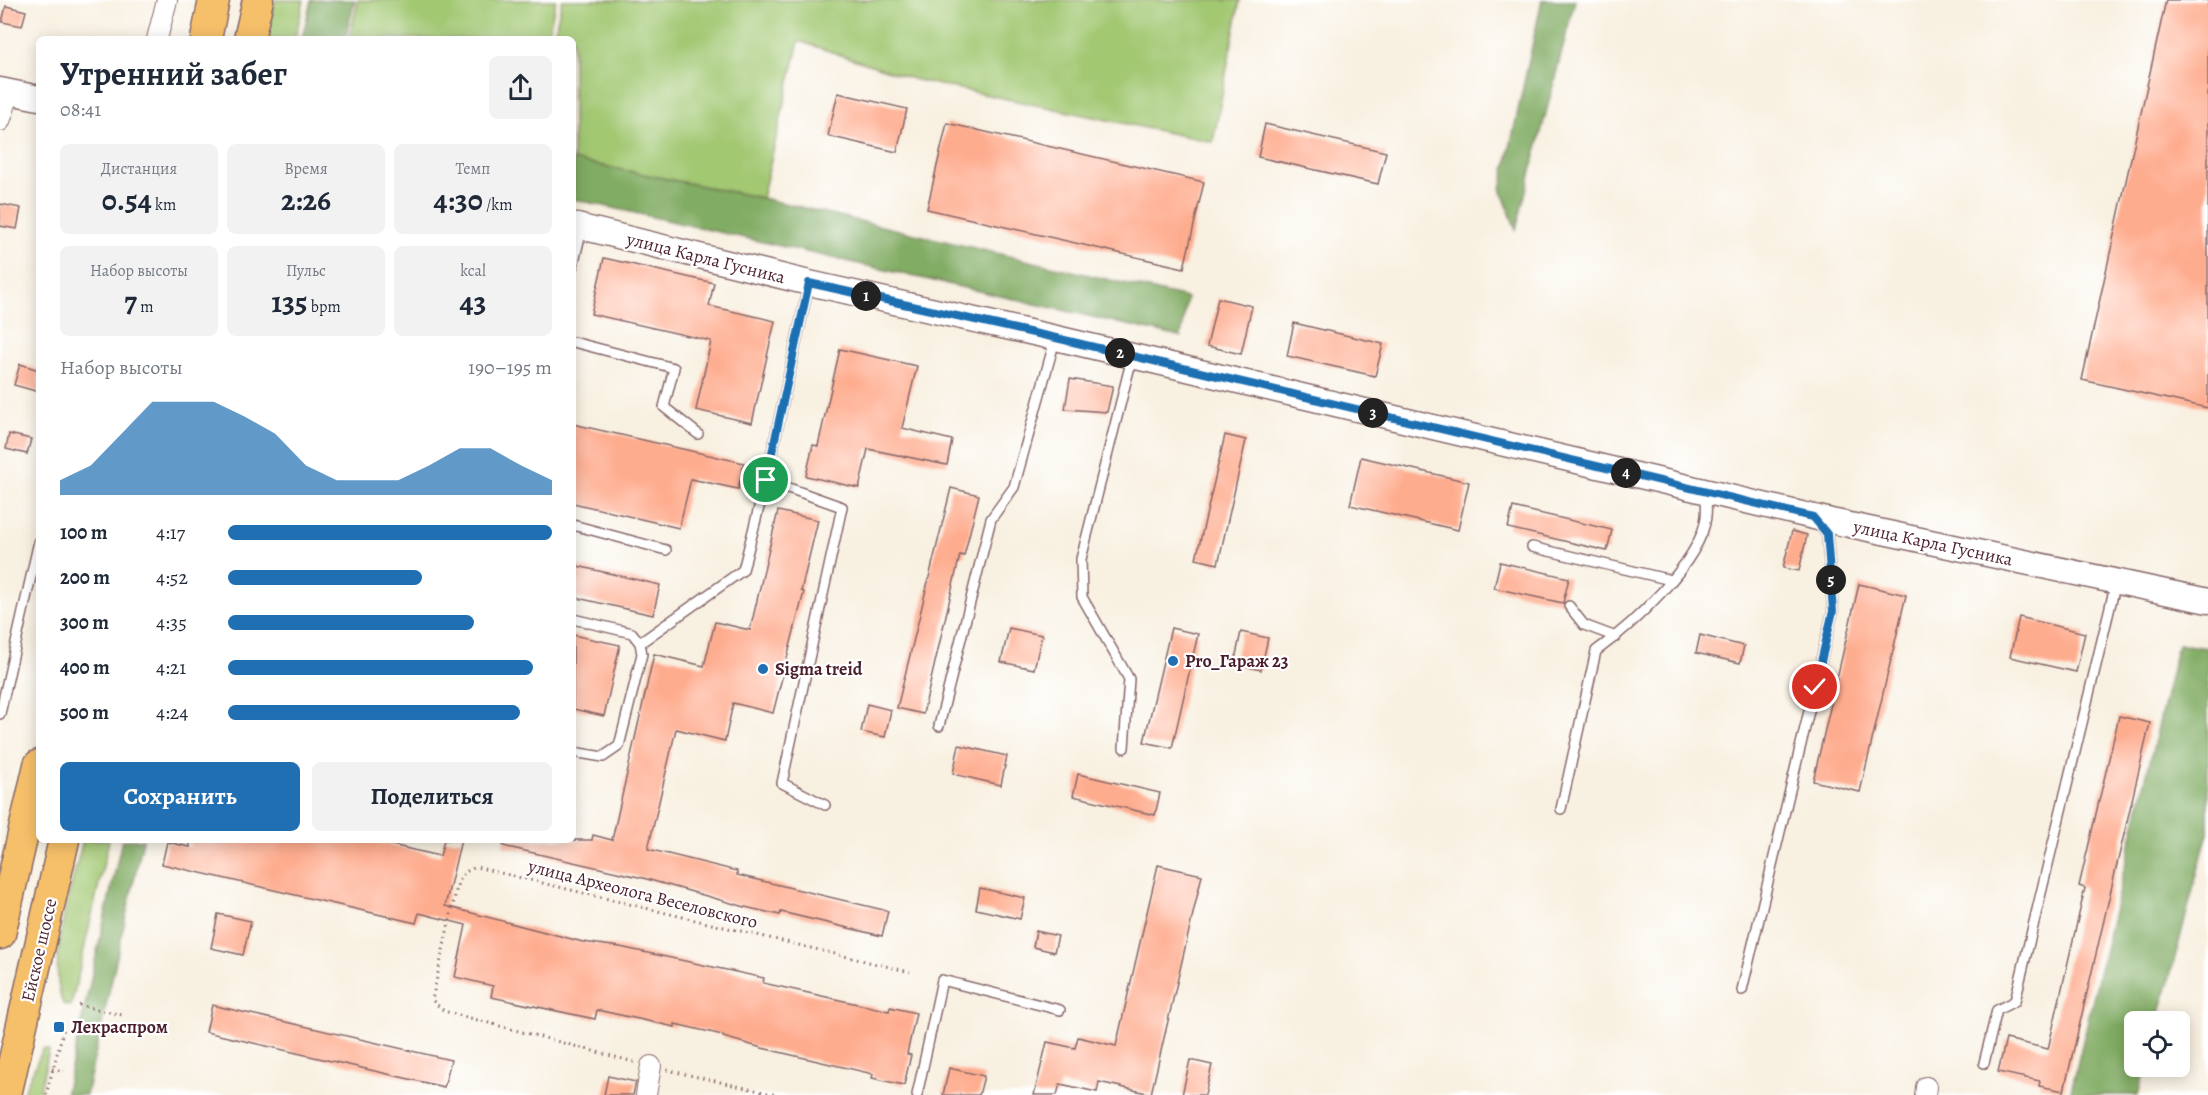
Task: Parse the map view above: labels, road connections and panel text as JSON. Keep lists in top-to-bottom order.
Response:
{
  "streets": {
    "main road": ["Ейское шоссе"],
    "street": ["улица Карла Гусника"],
    "path": ["улица Археолога Веселовского"]
  },
  "places": {
    "other": ["Pro_Гараж 23", "Sigma treid"],
    "transit": ["Лекраспром"]
  },
  "page": {
    "heading": ["Утренний забег", "08:41"],
    "stats": [
      ["Дистанция", "0.54 km"],
      ["Время", "2:26"],
      ["Темп", "4:30 /km"],
      ["Набор высоты", "7 m"],
      ["Пульс", "135 bpm"],
      ["kcal", "43"]
    ],
    "pins": [
      "1",
      "2",
      "3",
      "4",
      "5"
    ],
    "chart": ["Набор высоты", "190–195 m"],
    "list": [
      {
        "name": "100 m",
        "note": "4:17"
      },
      {
        "name": "200 m",
        "note": "4:52"
      },
      {
        "name": "300 m",
        "note": "4:35"
      },
      {
        "name": "400 m",
        "note": "4:21"
      },
      {
        "name": "500 m",
        "note": "4:24"
      }
    ],
    "buttons": ["Сохранить", "Поделиться"]
  }
}
